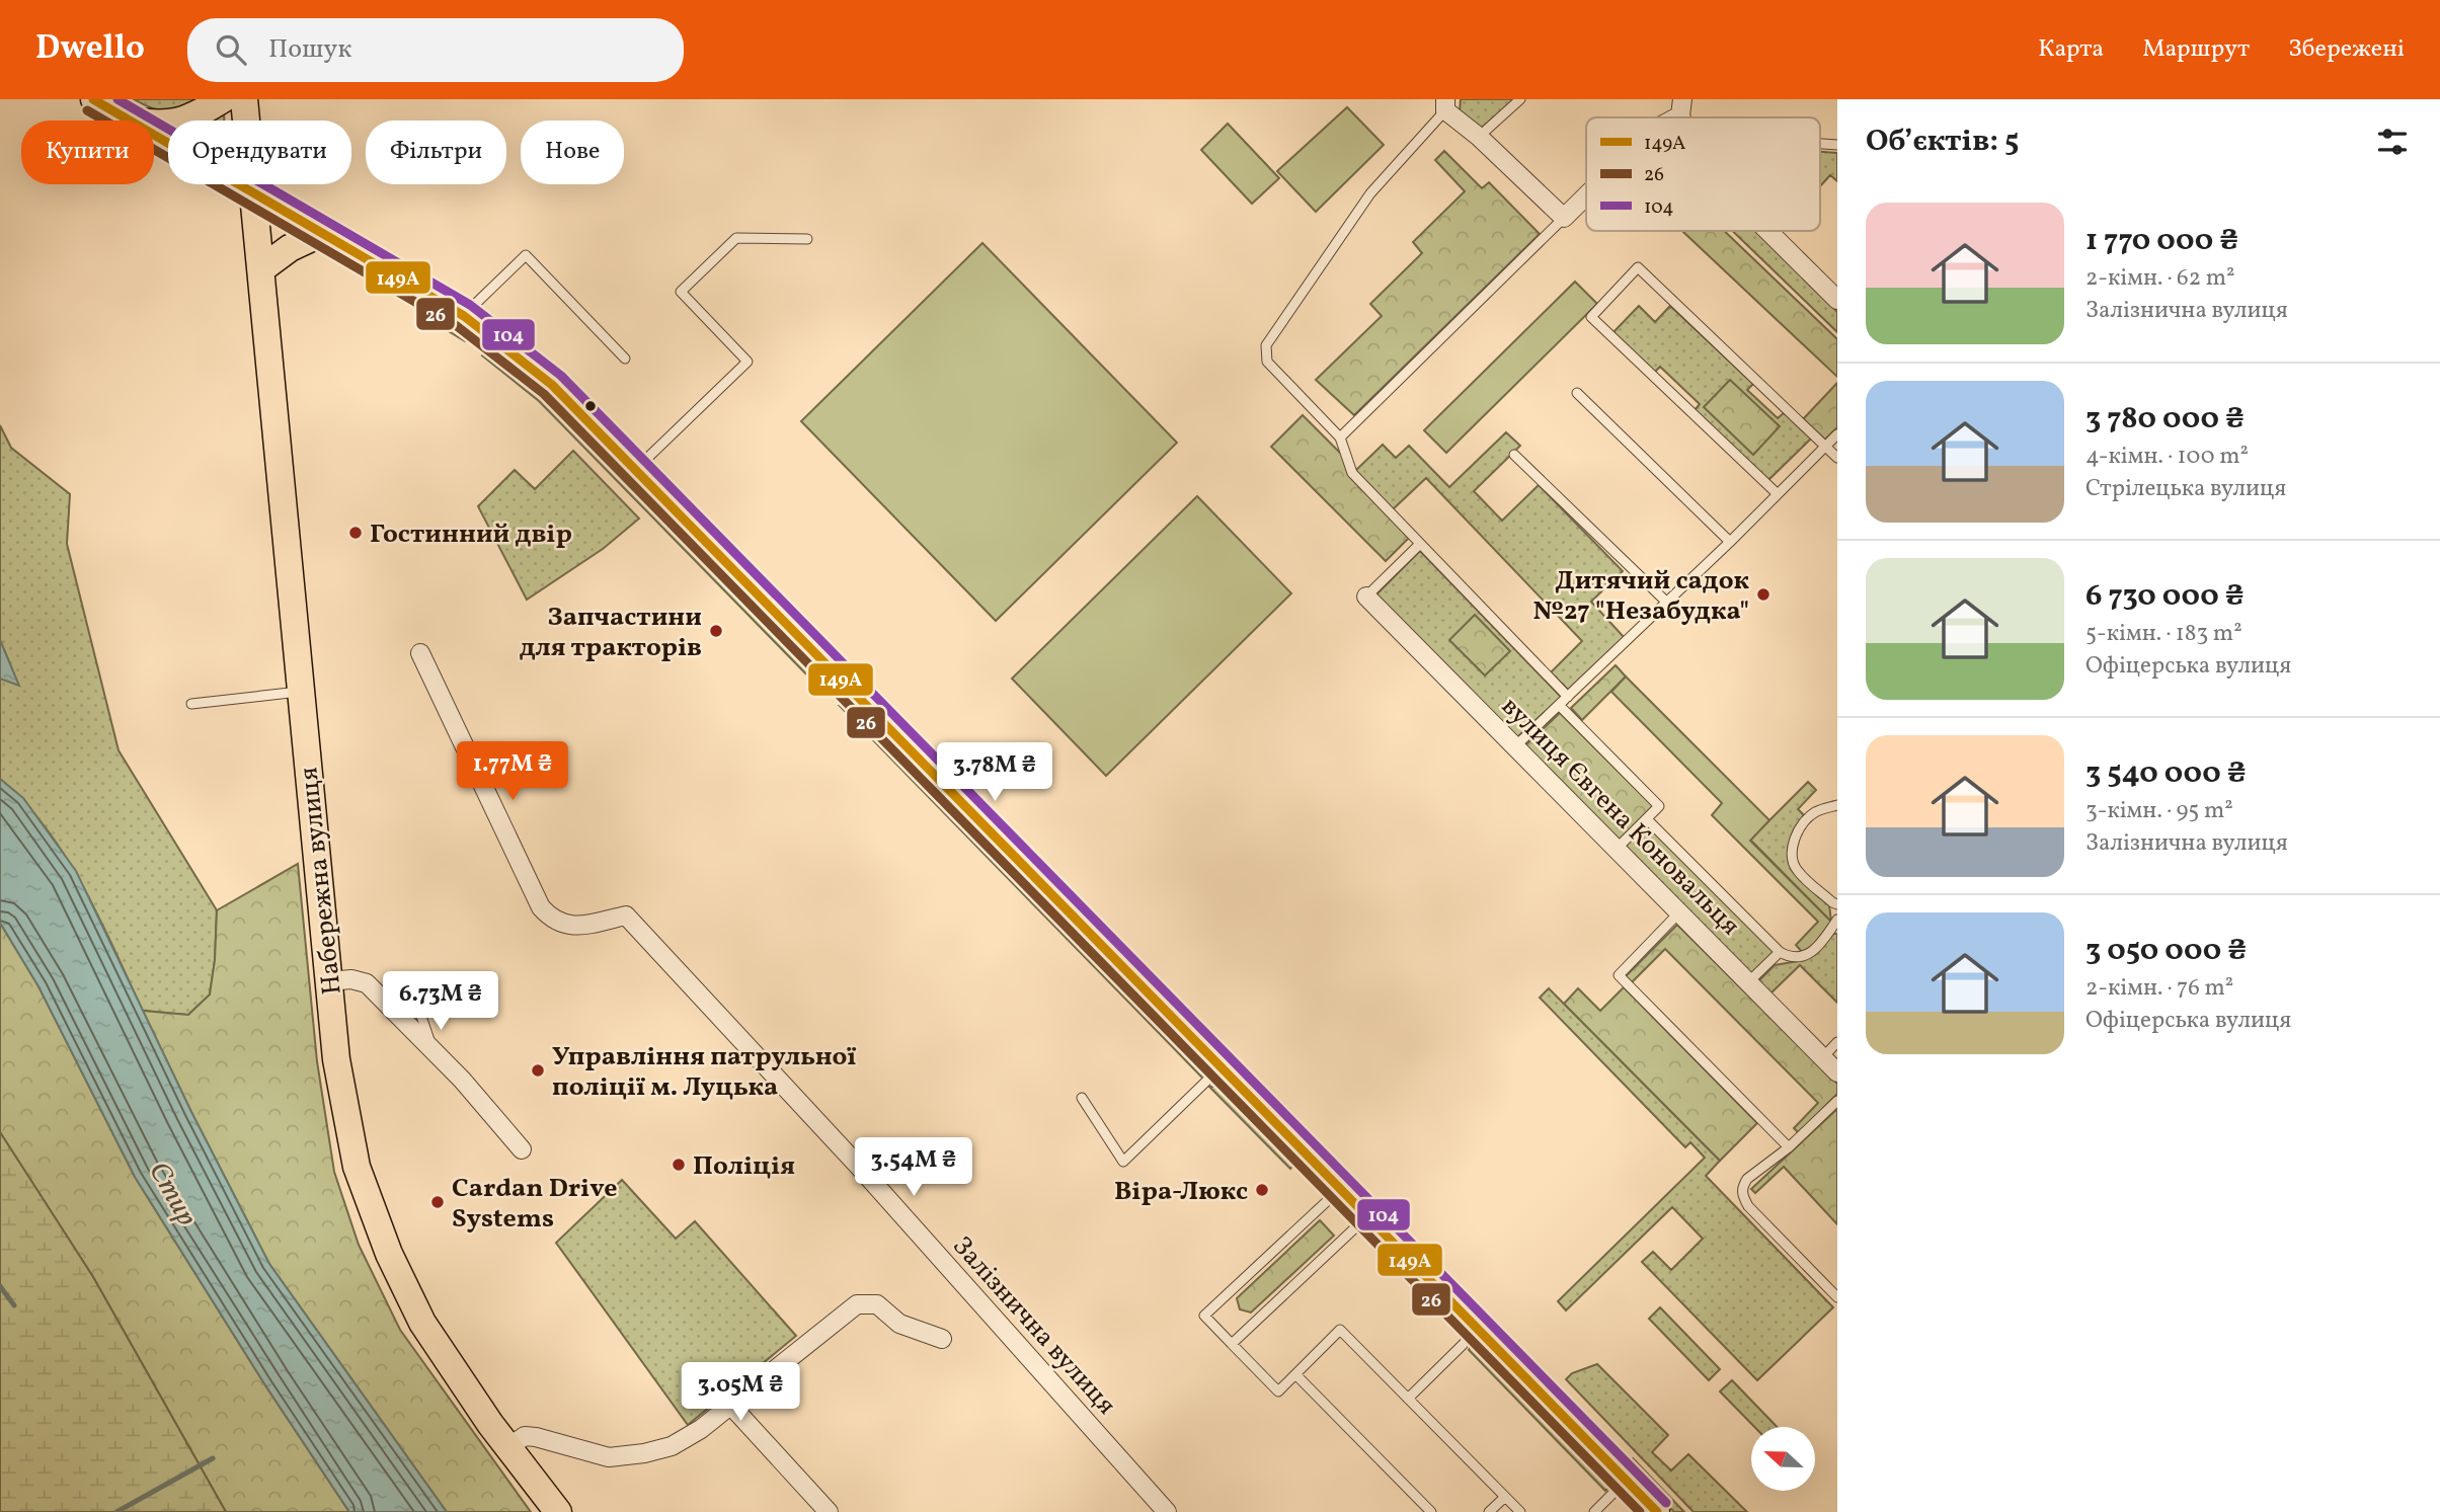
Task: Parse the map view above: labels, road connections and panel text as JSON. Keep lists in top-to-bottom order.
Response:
{
  "streets": {
    "main road": ["Набережна вулиця"],
    "street": ["вулиця Євгена Коновальця", "Залізнична вулиця"]
  },
  "water": ["Стир"],
  "places": [
    "Гостинний двір",
    "Дитячий садок №27 \"Незабудка\"",
    "Запчастини для тракторів",
    "Управління патрульної поліції м. Луцька",
    "Поліція",
    "Віра-Люкс",
    "Cardan Drive Systems"
  ],
  "lines": ["transit line 149А", "transit line 104", "transit line 26"],
  "legend": ["149А", "26", "104"],
  "north": "left",
  "page": {
    "header": "Dwello",
    "search": "Пошук",
    "nav": ["Карта", "Маршрут", "Збережені"],
    "heading": "Об’єктів: 5",
    "chip": [
      "Купити",
      "Орендувати",
      "Фільтри",
      "Нове"
    ],
    "list": [
      {
        "name": "1 770 000 ₴",
        "note": "2-кімн. · 62 m² · Залізнична вулиця"
      },
      {
        "name": "3 780 000 ₴",
        "note": "4-кімн. · 100 m² · Стрілецька вулиця"
      },
      {
        "name": "6 730 000 ₴",
        "note": "5-кімн. · 183 m² · Офіцерська вулиця"
      },
      {
        "name": "3 540 000 ₴",
        "note": "3-кімн. · 95 m² · Залізнична вулиця"
      },
      {
        "name": "3 050 000 ₴",
        "note": "2-кімн. · 76 m² · Офіцерська вулиця"
      }
    ],
    "price": [
      "1.77M ₴",
      "3.78M ₴",
      "6.73M ₴",
      "3.54M ₴",
      "3.05M ₴"
    ]
  }
}
